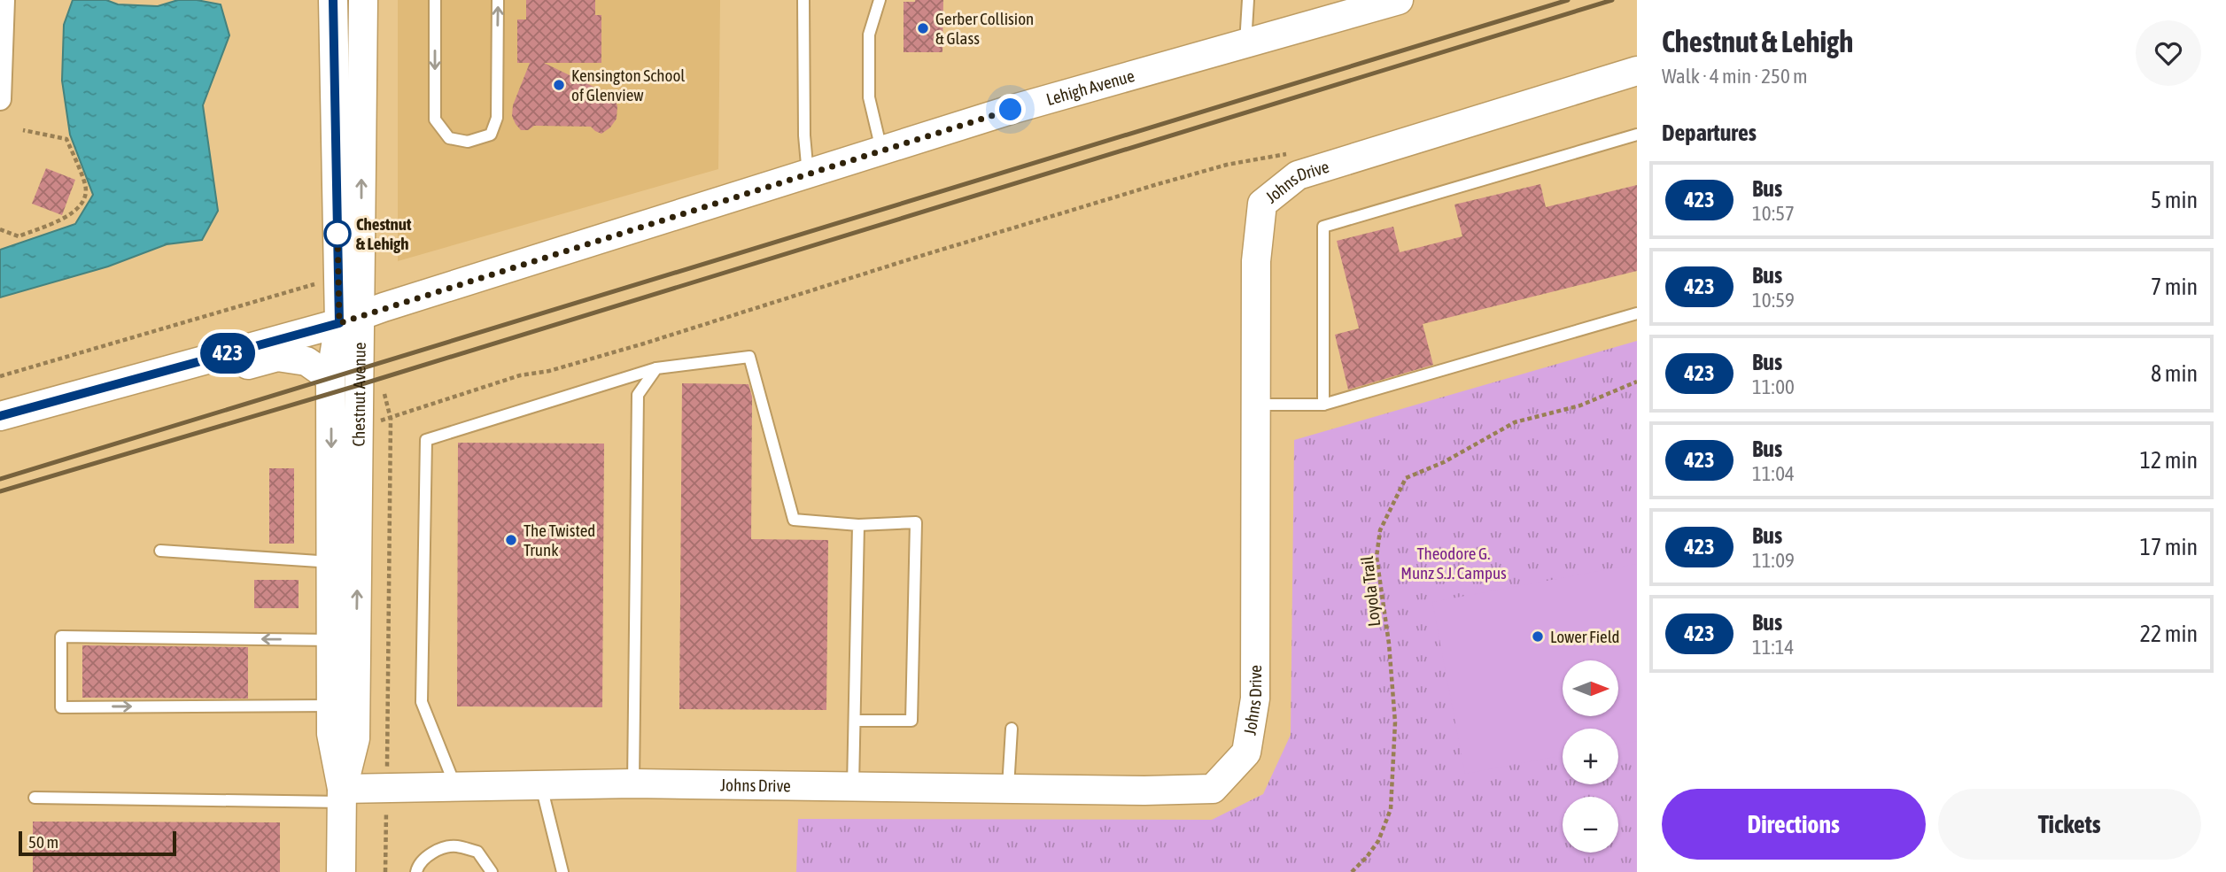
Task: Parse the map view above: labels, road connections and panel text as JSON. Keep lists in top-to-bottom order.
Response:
{
  "streets": {
    "street": ["Lehigh Avenue", "Johns Drive", "Chestnut Avenue"],
    "path": ["Loyola Trail"]
  },
  "crossings": [
    ["Lehigh Avenue", "Chestnut Avenue"],
    ["Johns Drive", "Chestnut Avenue"]
  ],
  "parks": ["Theodore G. Munz S.J. Campus"],
  "places": [
    "Gerber Collision & Glass",
    "Kensington School of Glenview",
    "Chestnut & Lehigh",
    "The Twisted Trunk",
    "Lower Field"
  ],
  "lines": ["bus line 423"],
  "scale_bar": "50 m",
  "north": "right",
  "page": {
    "on_map": "423",
    "heading": [
      ["Chestnut & Lehigh", "Walk · 4 min · 250 m"],
      "Departures"
    ],
    "list": [
      {
        "mark": "423",
        "name": "Bus",
        "note": "10:57",
        "value": "5 min"
      },
      {
        "mark": "423",
        "name": "Bus",
        "note": "10:59",
        "value": "7 min"
      },
      {
        "mark": "423",
        "name": "Bus",
        "note": "11:00",
        "value": "8 min"
      },
      {
        "mark": "423",
        "name": "Bus",
        "note": "11:04",
        "value": "12 min"
      },
      {
        "mark": "423",
        "name": "Bus",
        "note": "11:09",
        "value": "17 min"
      },
      {
        "mark": "423",
        "name": "Bus",
        "note": "11:14",
        "value": "22 min"
      }
    ],
    "map_buttons": ["+", "−"],
    "buttons": ["Directions", "Tickets"],
    "scale": "50 m"
  }
}
